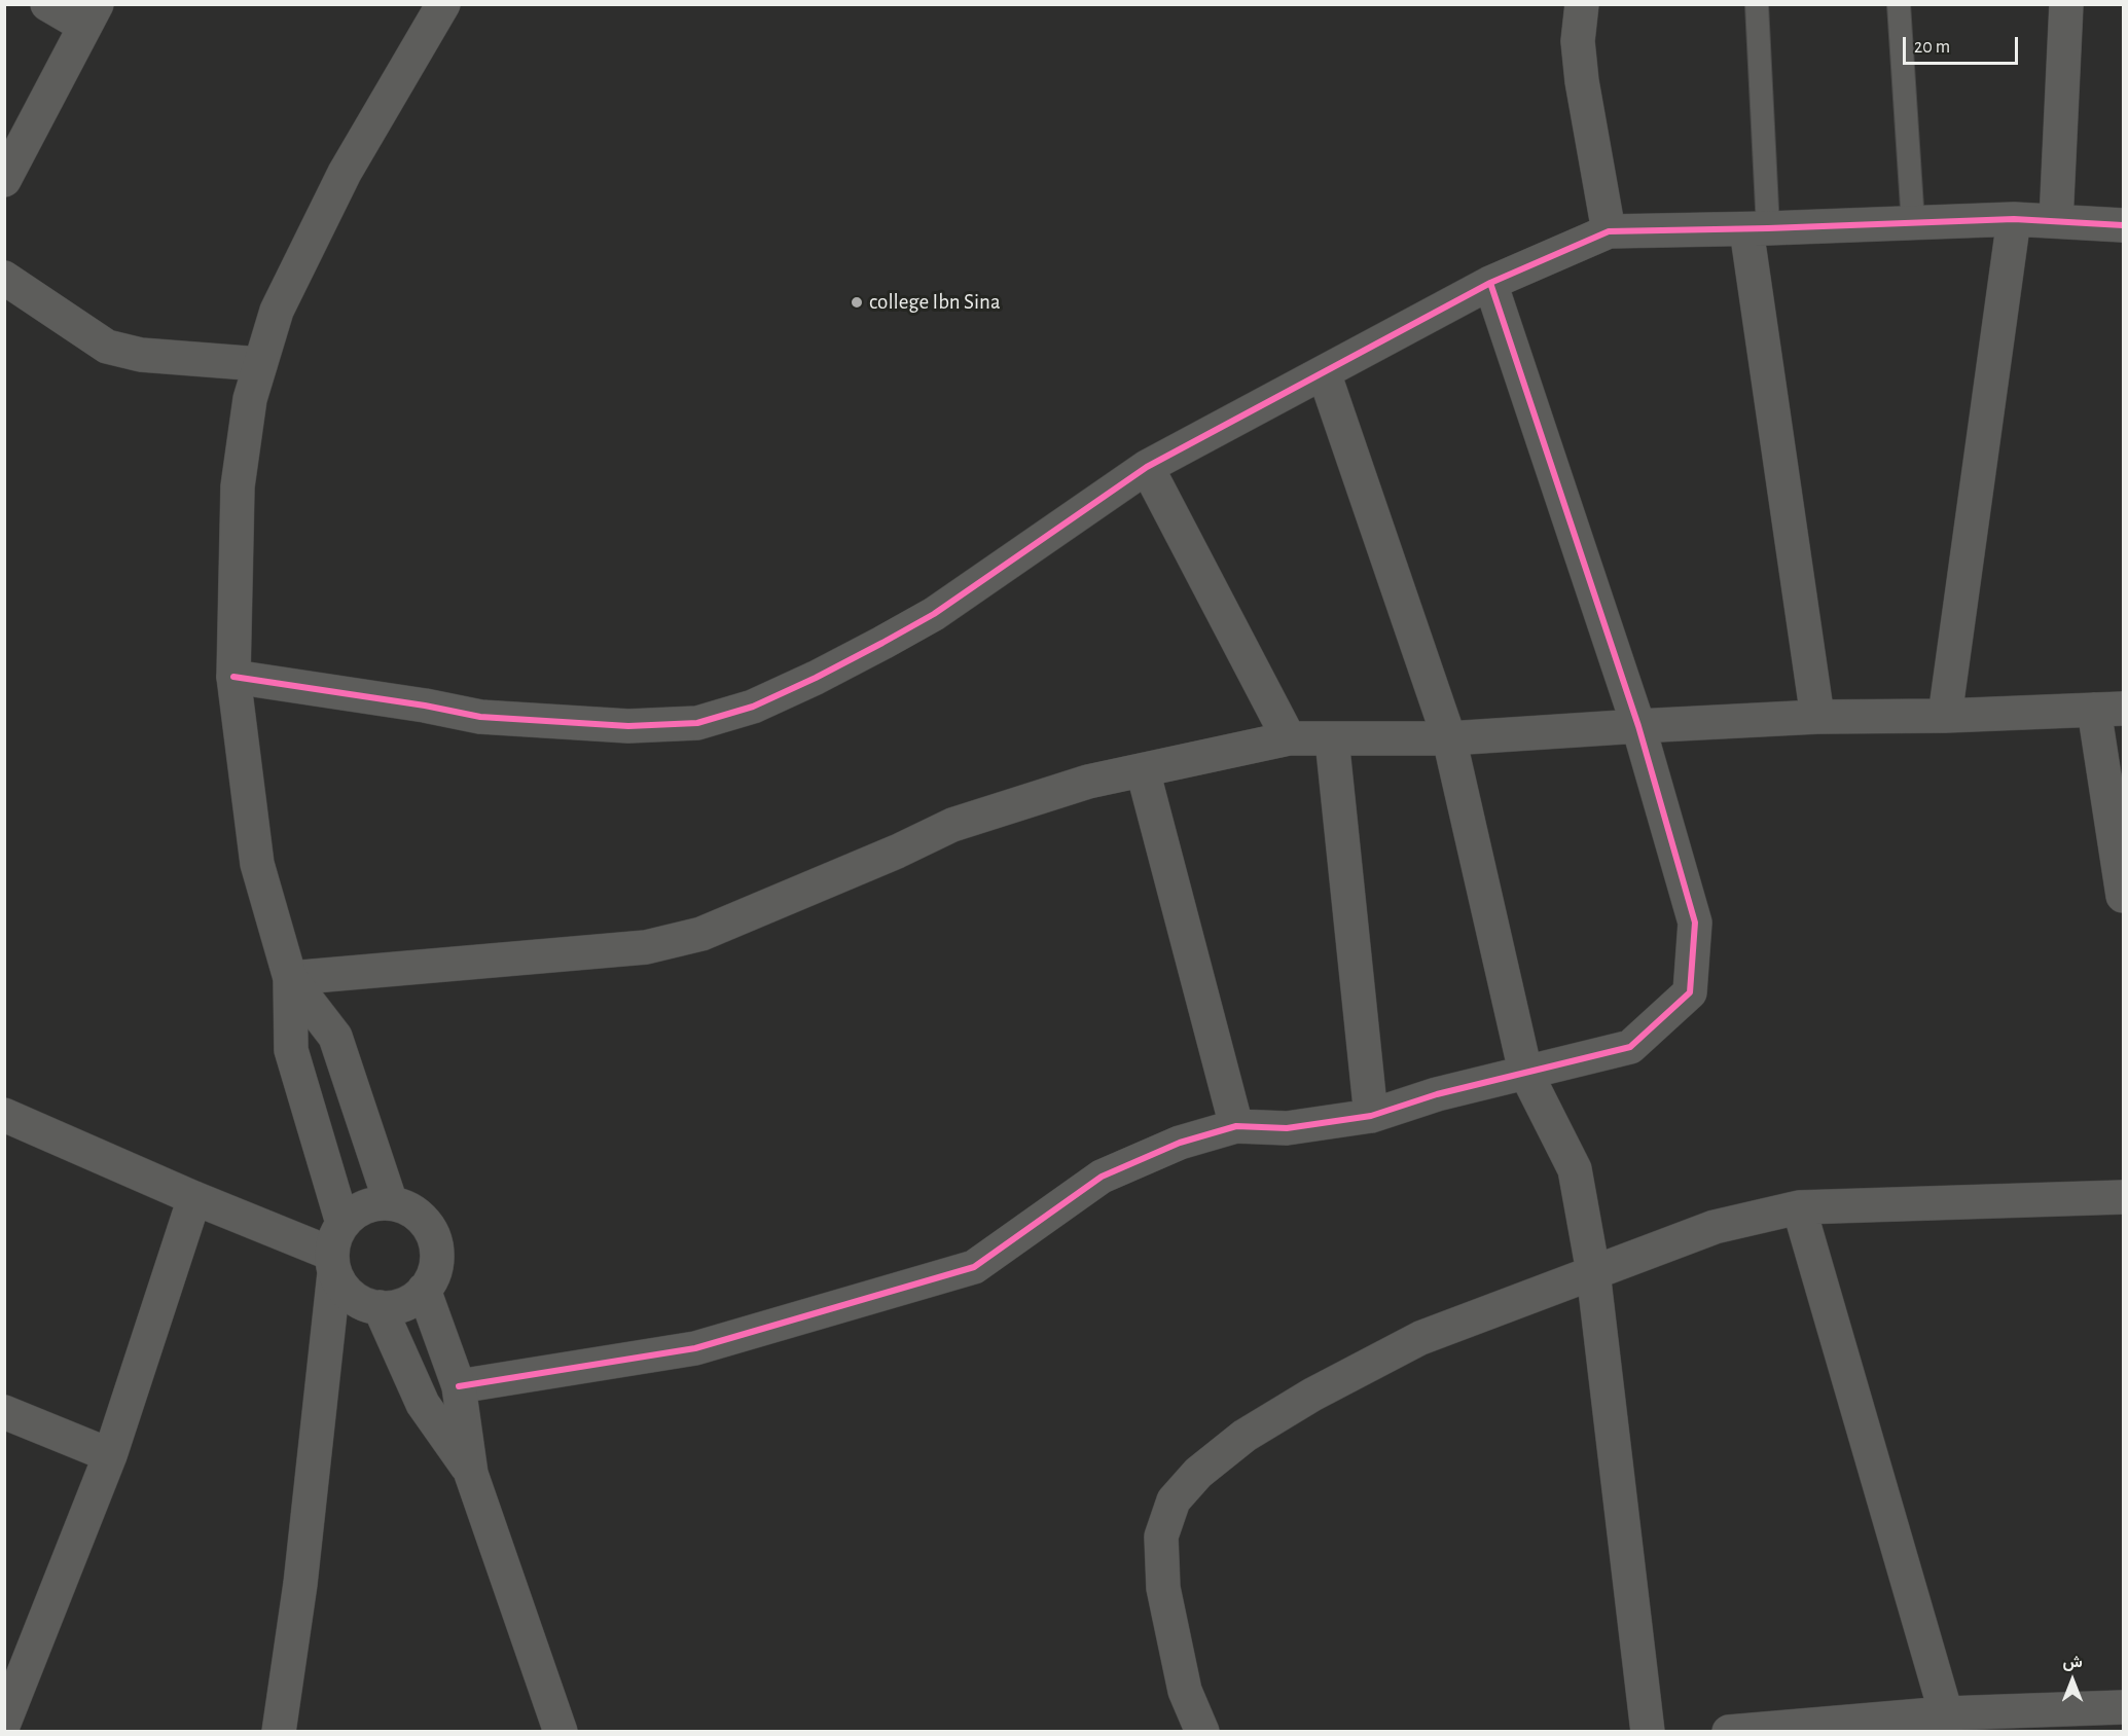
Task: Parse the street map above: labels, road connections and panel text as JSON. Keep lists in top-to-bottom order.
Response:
{
  "places": ["college Ibn Sina"],
  "scale_bar": "20 m",
  "north": "top"
}
